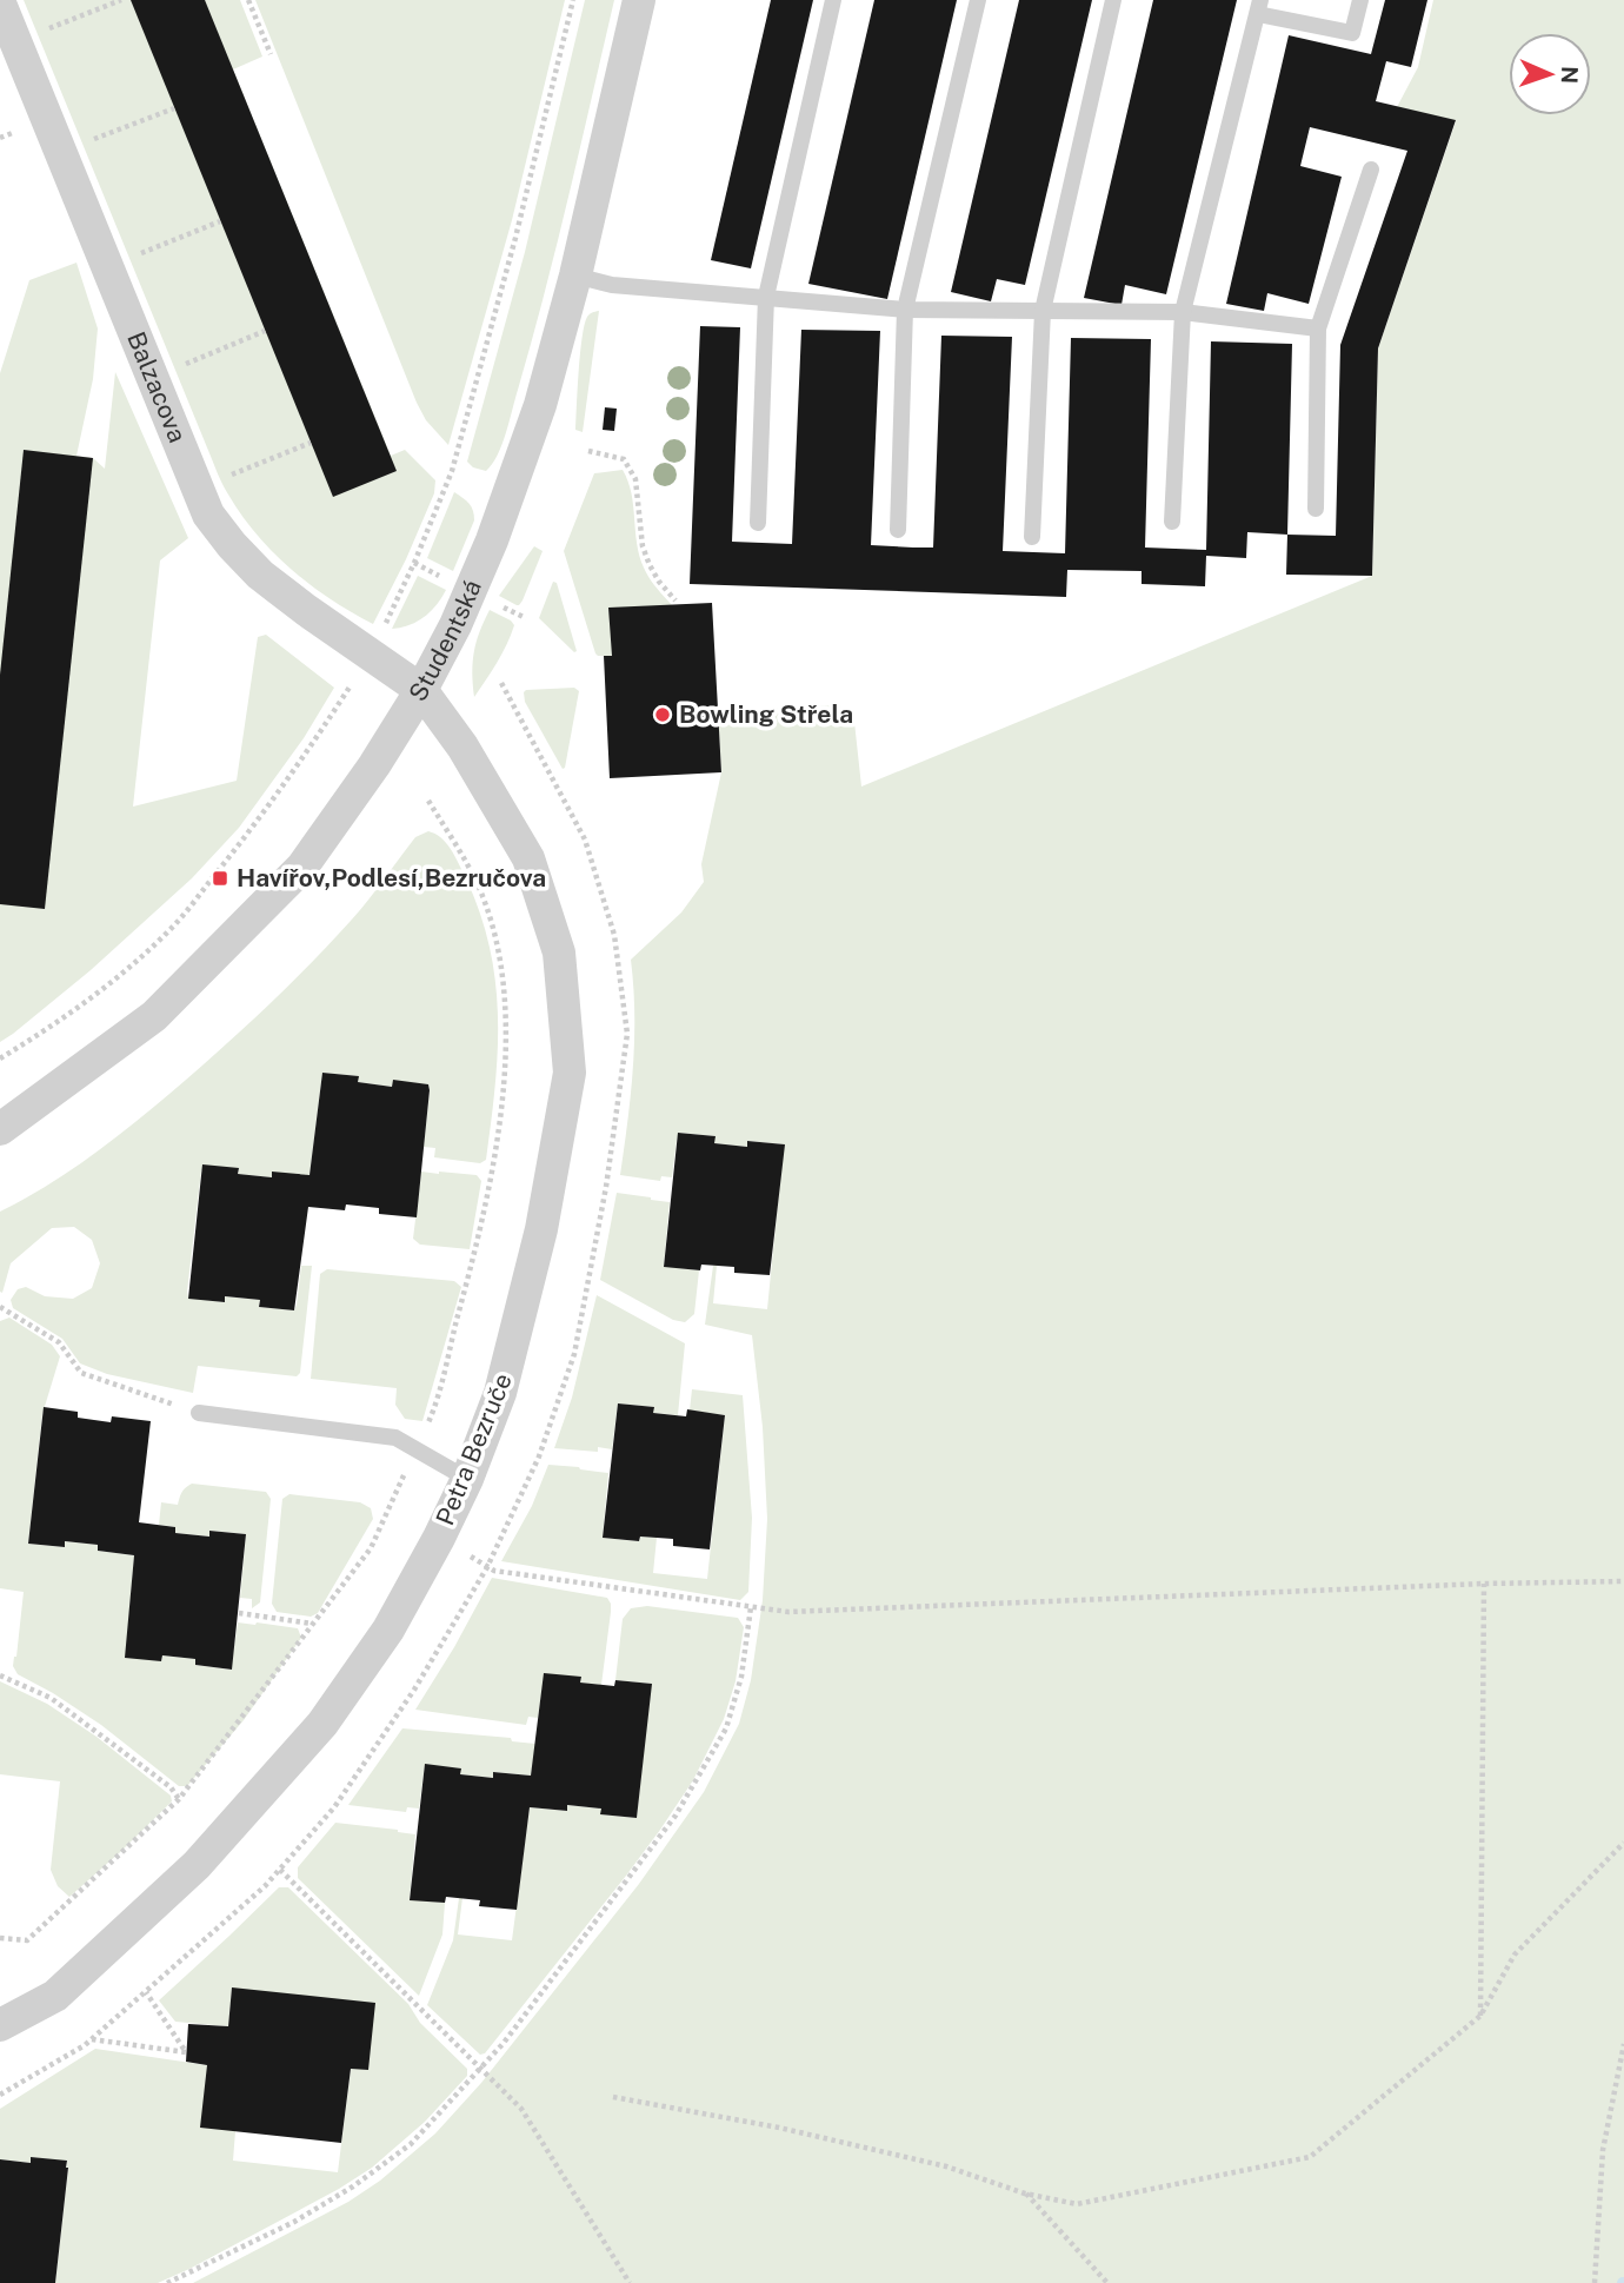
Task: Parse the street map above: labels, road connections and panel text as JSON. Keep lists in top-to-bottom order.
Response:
{
  "streets": {
    "street": ["Balzacova", "Studentská", "Petra Bezruče"]
  },
  "crossings": [
    ["Balzacova", "Studentská"],
    ["Balzacova", "Petra Bezruče"],
    ["Studentská", "Petra Bezruče"]
  ],
  "places": {
    "other": ["Bowling Střela"],
    "transit": ["Havířov,Podlesí,Bezručova"]
  },
  "north": "right"
}
